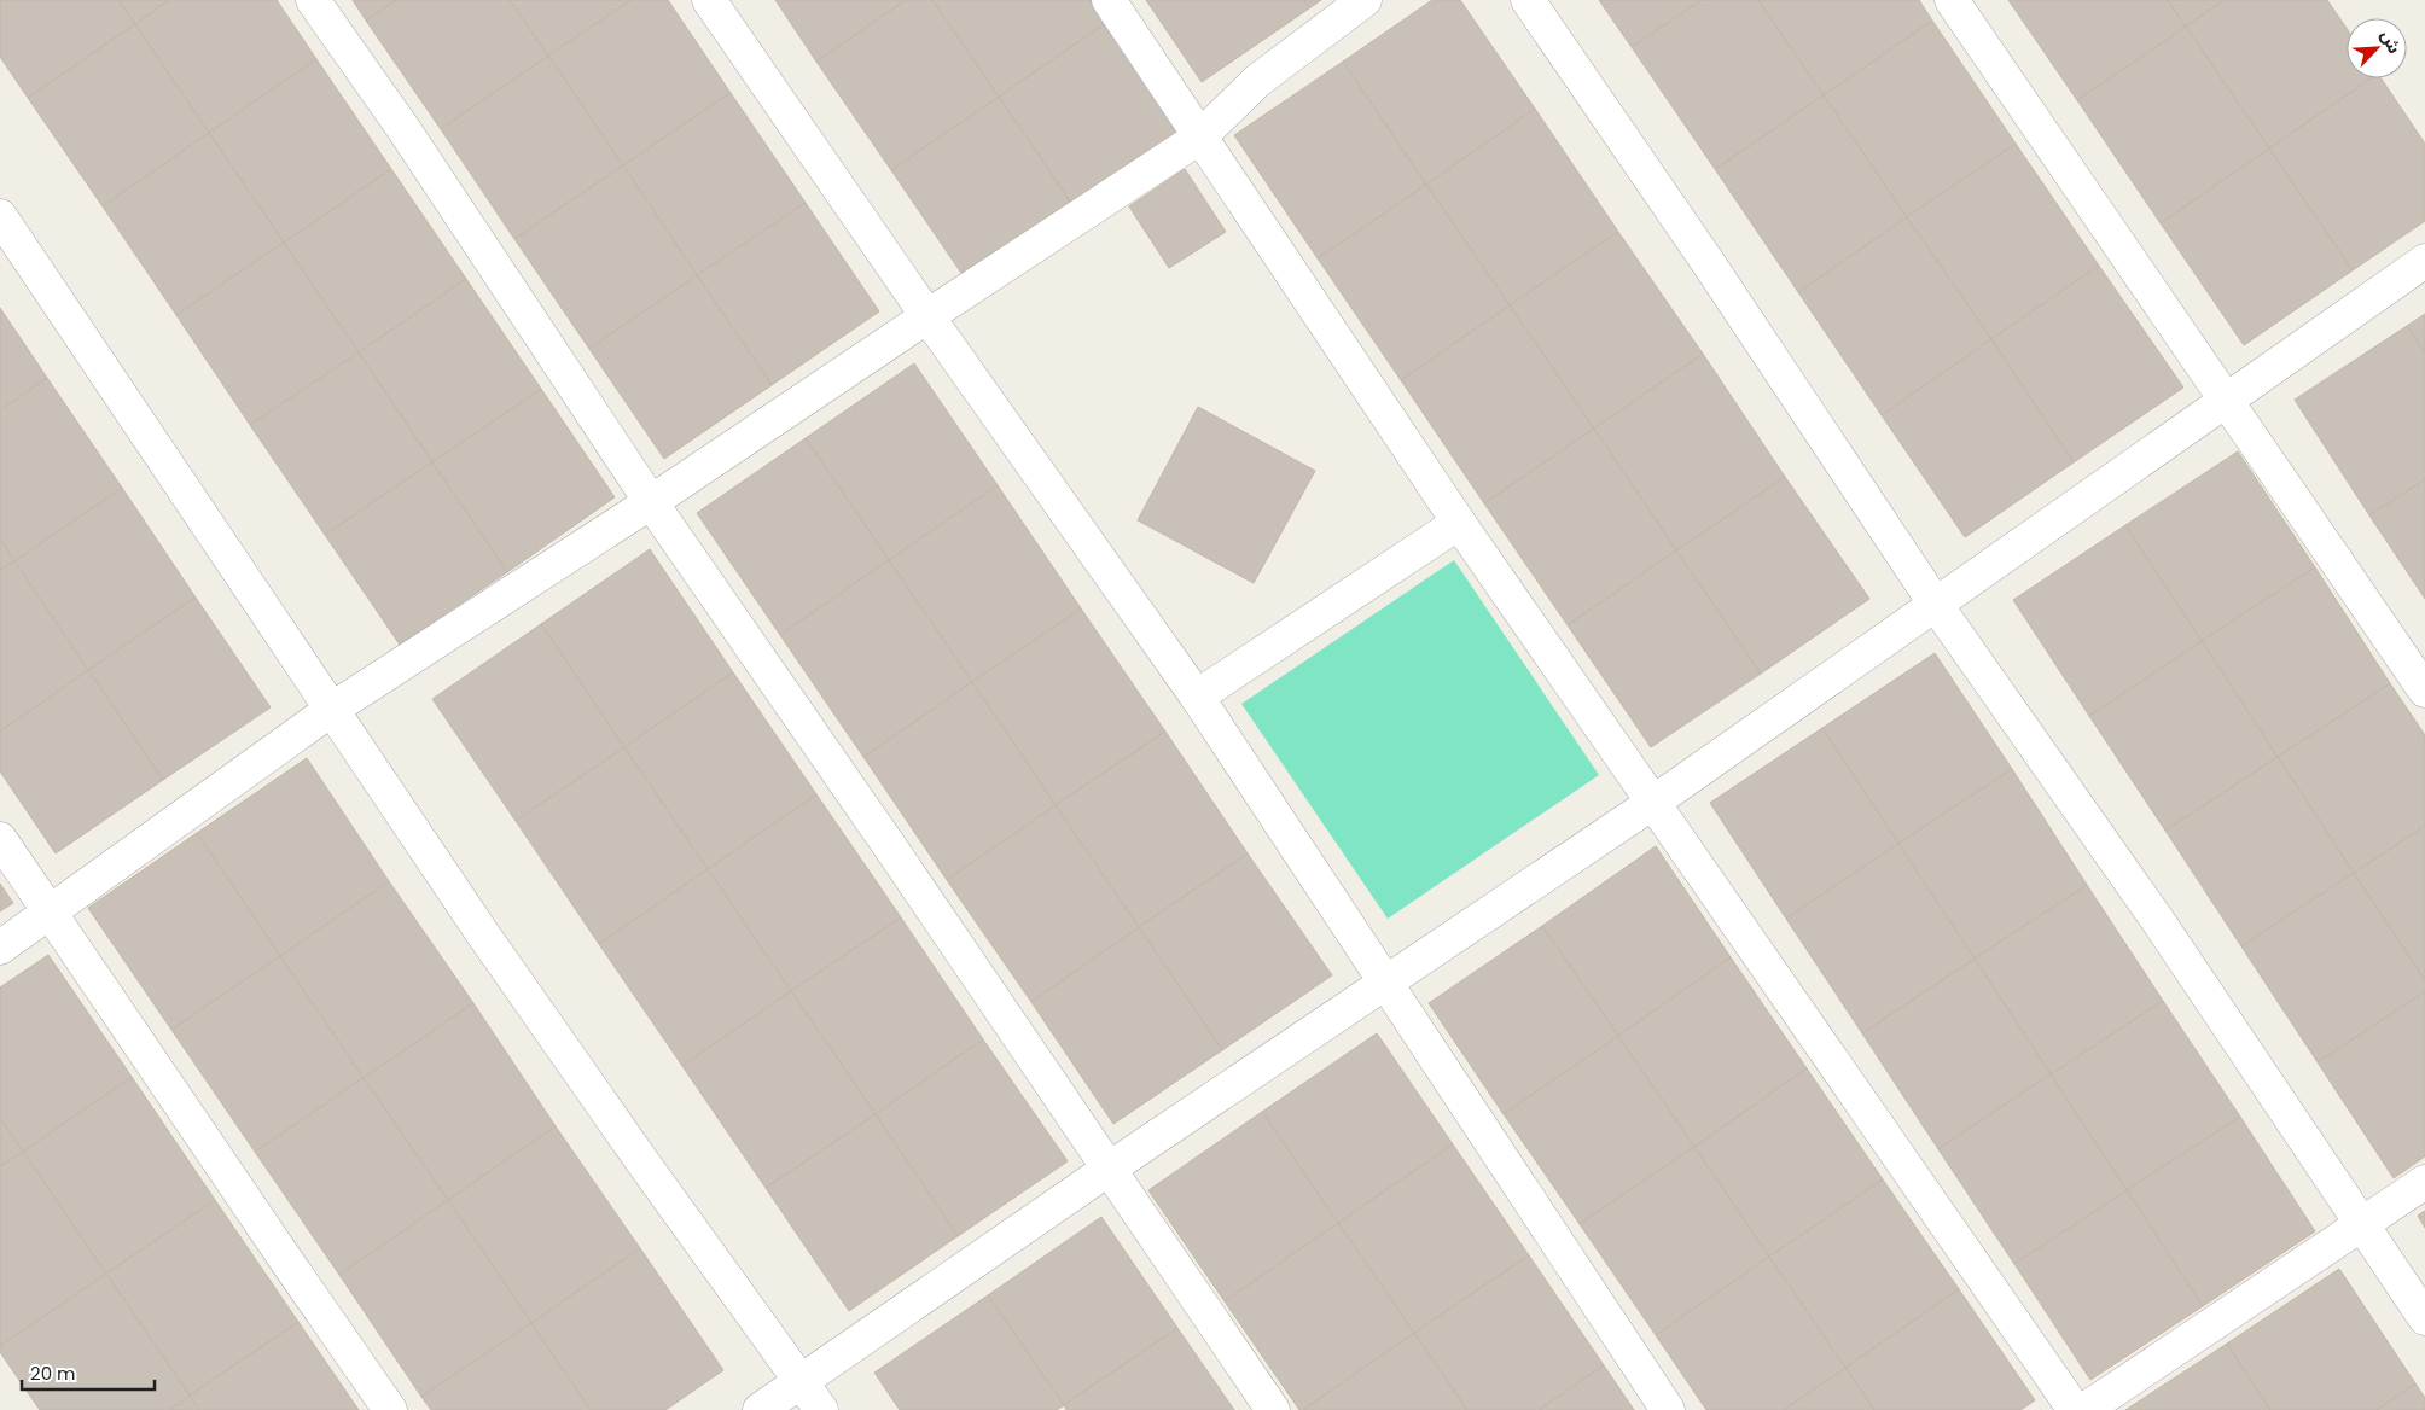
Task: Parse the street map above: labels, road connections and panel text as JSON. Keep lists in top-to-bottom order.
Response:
{
  "scale_bar": "20 m",
  "north": "top right"
}
